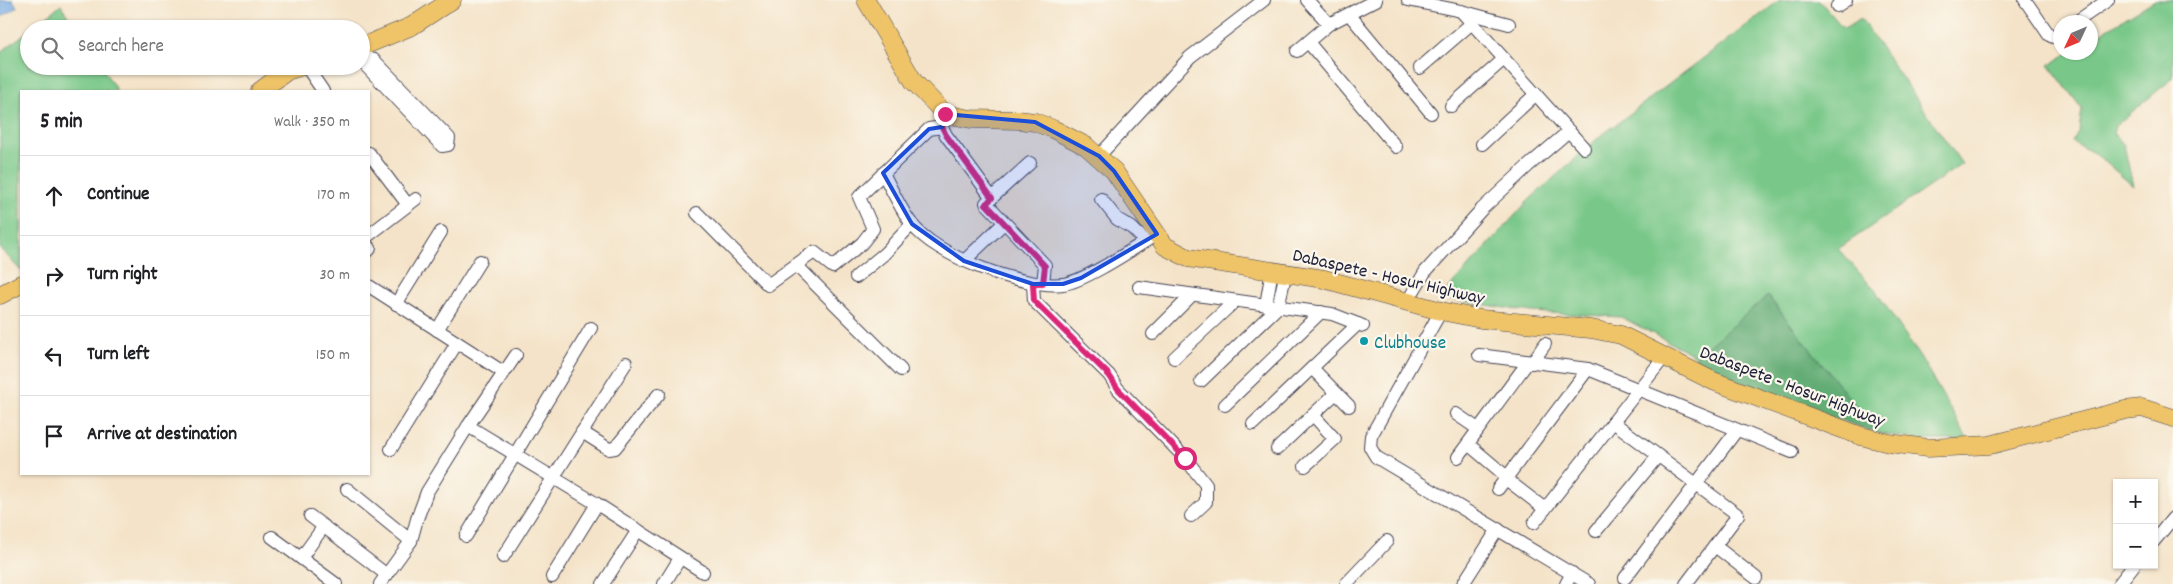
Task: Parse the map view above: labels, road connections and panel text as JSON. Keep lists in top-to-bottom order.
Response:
{
  "streets": {
    "highway": ["Dabaspete - Hosur Highway"]
  },
  "places": ["Clubhouse"],
  "north": "bottom left",
  "page": {
    "search": "Search here",
    "heading": ["5 min", "Walk · 350 m"],
    "list": [
      ["Continue", "170 m"],
      ["Turn right", "30 m"],
      ["Turn left", "150 m"],
      "Arrive at destination"
    ],
    "map_buttons": ["+", "−"]
  }
}
